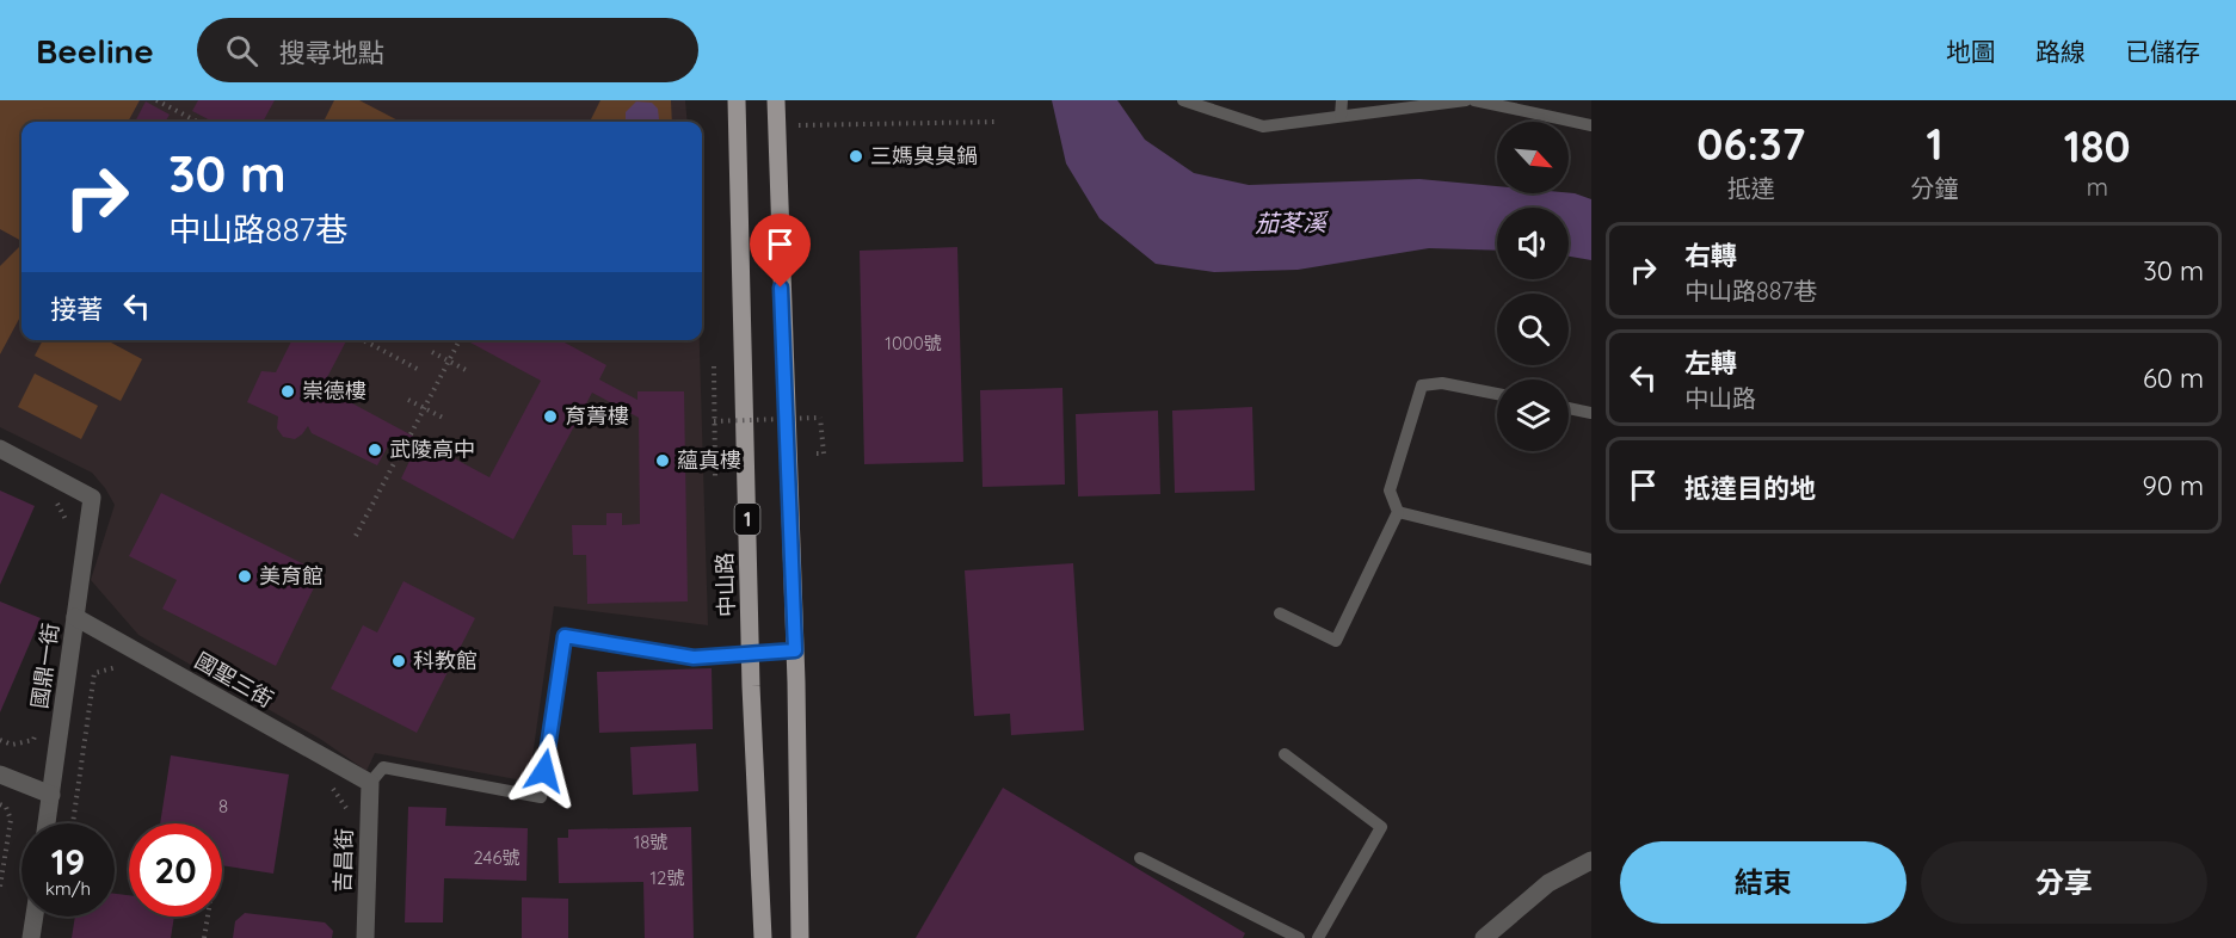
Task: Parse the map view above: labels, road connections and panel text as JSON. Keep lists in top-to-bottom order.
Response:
{
  "streets": {
    "main road": ["1", "中山路"],
    "street": ["國鼎一街", "國聖三街", "吉昌街"]
  },
  "crossings": [
    ["國鼎一街", "國聖三街"],
    ["國聖三街", "吉昌街"]
  ],
  "water": ["茄苳溪"],
  "places": [
    "三媽臭臭鍋",
    "崇德樓",
    "育菁樓",
    "武陵高中",
    "蘊真樓",
    "美育館",
    "科教館"
  ],
  "house_numbers": [
    "1000號",
    "8",
    "18號",
    "246號",
    "12號"
  ],
  "north": "bottom right",
  "page": {
    "header": "Beeline",
    "search": "搜尋地點",
    "nav": ["地圖", "路線", "已儲存"],
    "eta": [
      "06:37",
      "抵達",
      "1",
      "分鐘",
      "180",
      "m"
    ],
    "turn": ["30 m", "中山路887巷"],
    "list": [
      {
        "name": "右轉",
        "note": "中山路887巷",
        "value": "30 m"
      },
      {
        "name": "左轉",
        "note": "中山路",
        "value": "60 m"
      },
      {
        "name": "抵達目的地",
        "value": "90 m"
      }
    ],
    "then": "接著",
    "speed": "19 km/h",
    "limit": "20",
    "buttons": ["結束", "分享"]
  }
}
